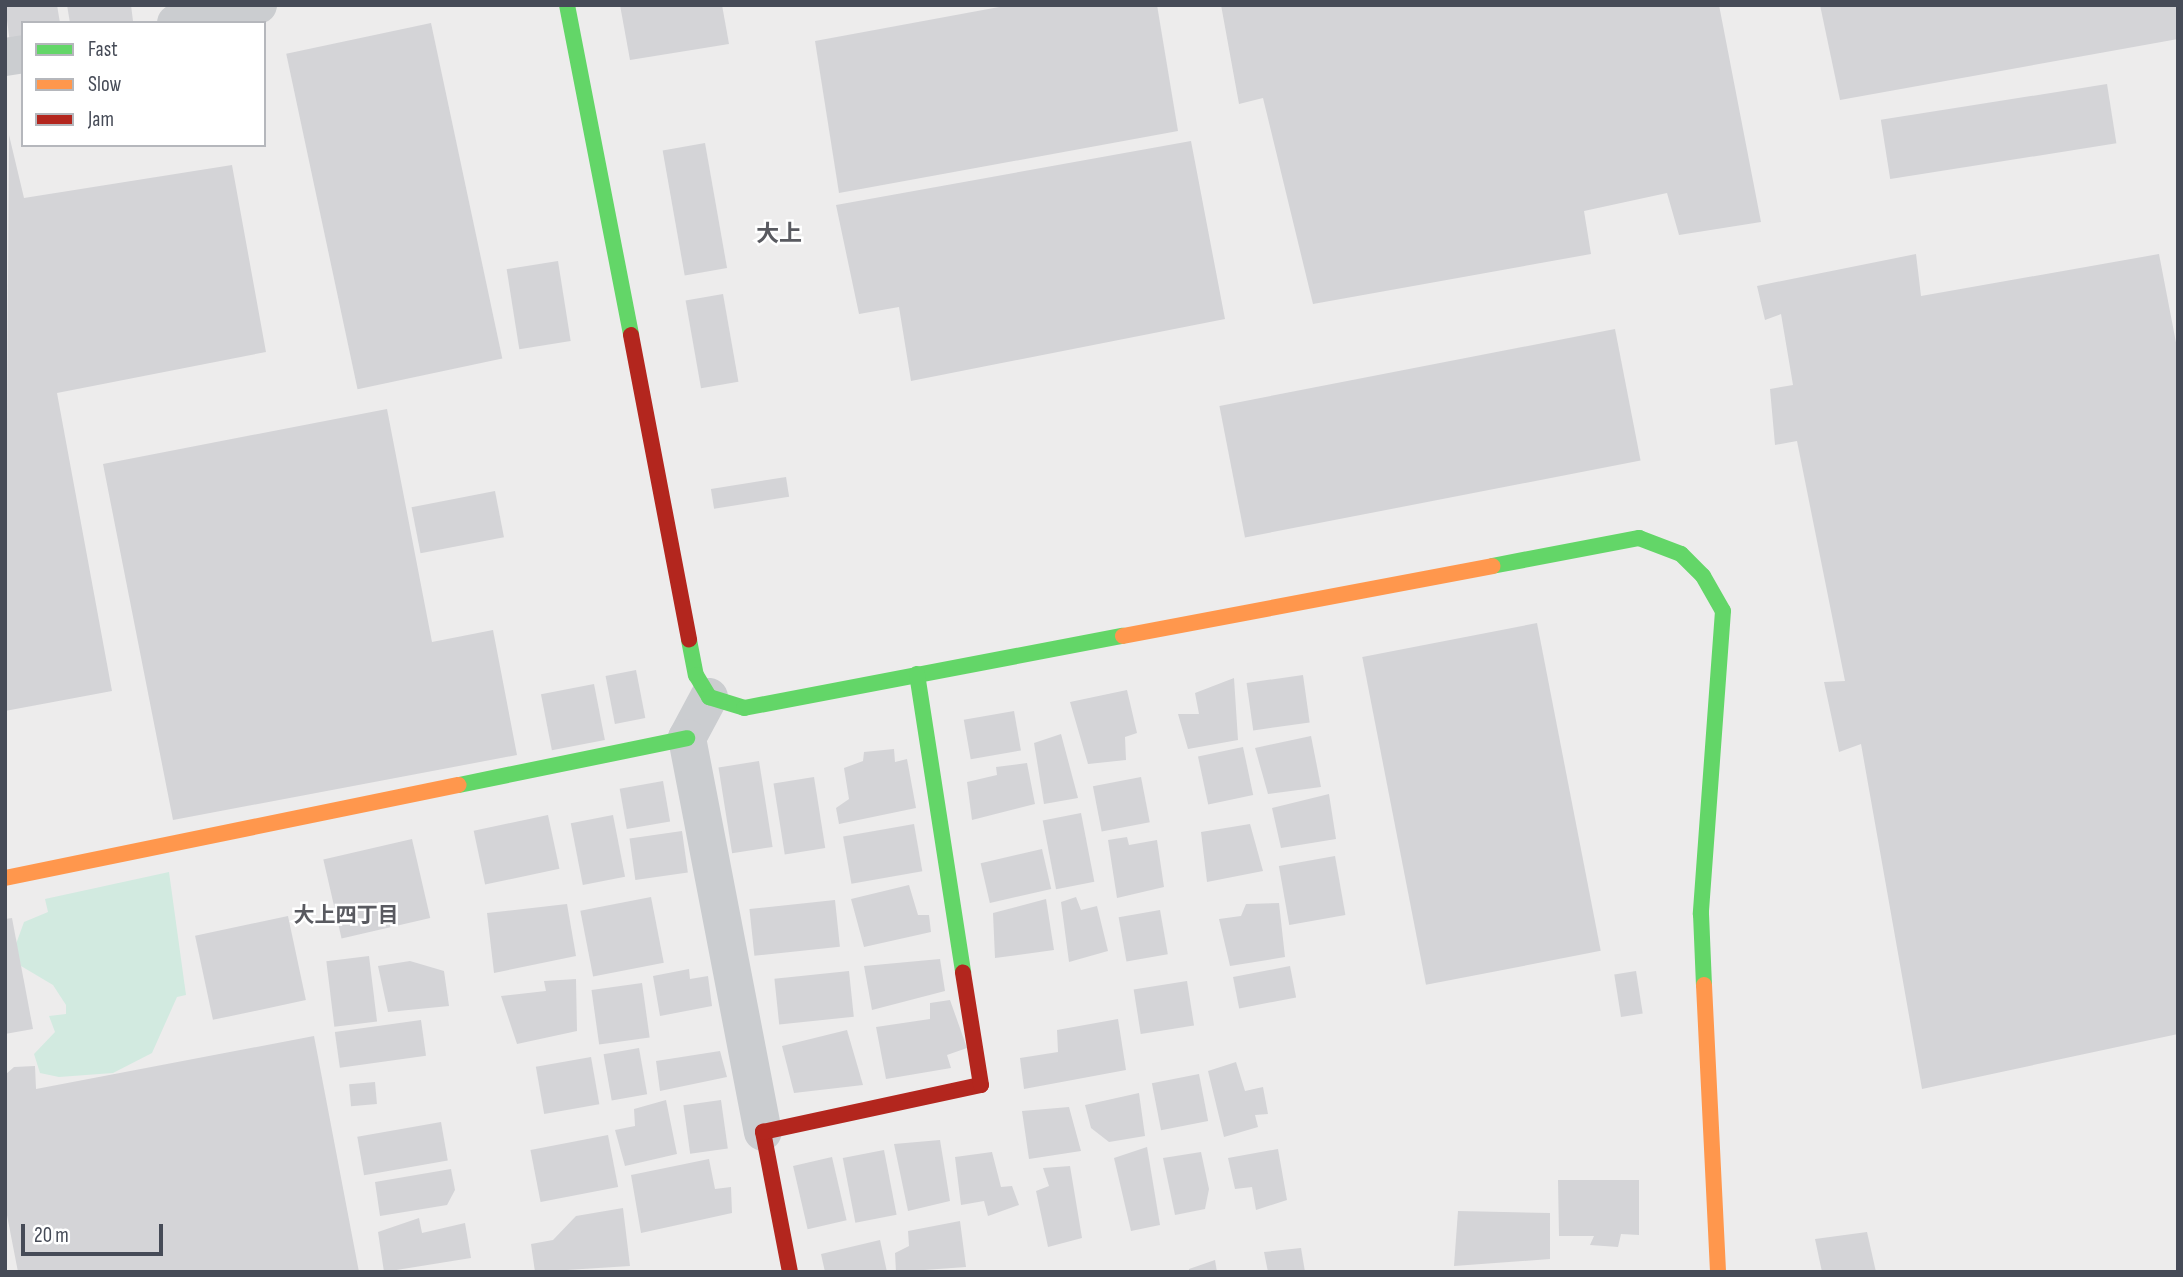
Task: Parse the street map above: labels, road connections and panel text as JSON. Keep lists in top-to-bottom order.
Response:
{
  "districts": ["大上", "大上四丁目"],
  "legend": ["Fast", "Slow", "Jam"],
  "scale_bar": "20 m"
}
